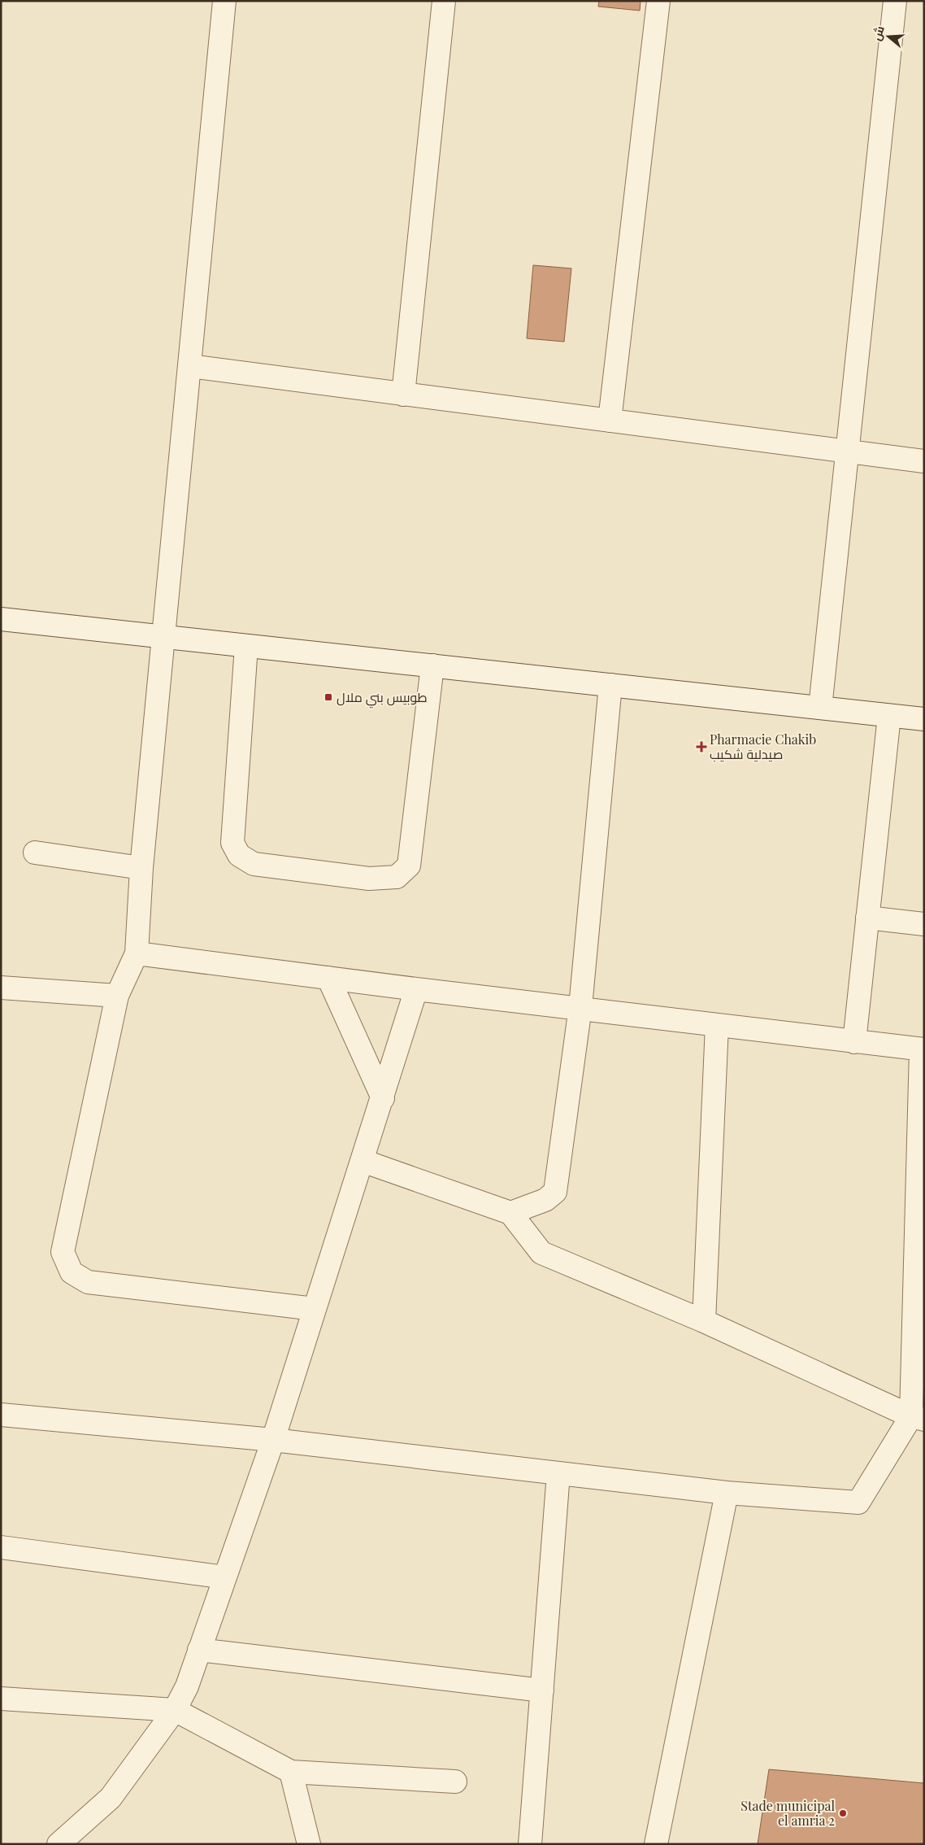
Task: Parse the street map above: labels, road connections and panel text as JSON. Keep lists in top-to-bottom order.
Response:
{
  "places": {
    "transit": ["طوبيس بني ملال"],
    "health": ["Pharmacie Chakib صيدلية شكيب"],
    "other": ["Stade municipal el amria 2"]
  },
  "north": "left"
}
